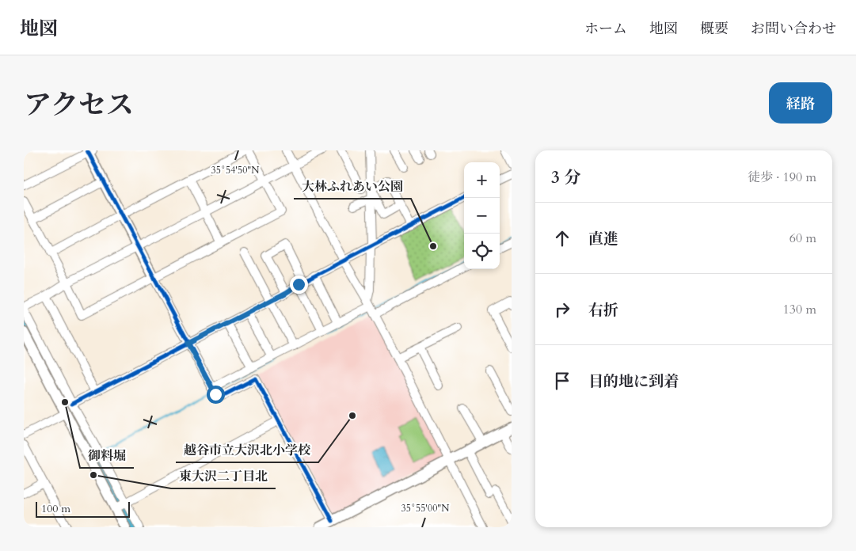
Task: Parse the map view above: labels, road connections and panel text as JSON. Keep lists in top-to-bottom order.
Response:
{
  "places": [
    "大林ふれあい公園",
    "御料堀",
    "越谷市立大沢北小学校",
    "東大沢二丁目北"
  ],
  "scale_bar": "100 m",
  "page": {
    "header": "地図",
    "nav": [
      "ホーム",
      "地図",
      "概要",
      "お問い合わせ"
    ],
    "title": "アクセス",
    "buttons": "経路",
    "heading": ["3 分", "徒歩 · 190 m"],
    "map_buttons": ["+", "−"],
    "list": [
      ["直進", "60 m"],
      ["右折", "130 m"],
      "目的地に到着"
    ],
    "scale": "100 m"
  },
  "coordinates": ["35°54'50\"N", "35°55'00\"N"]
}
